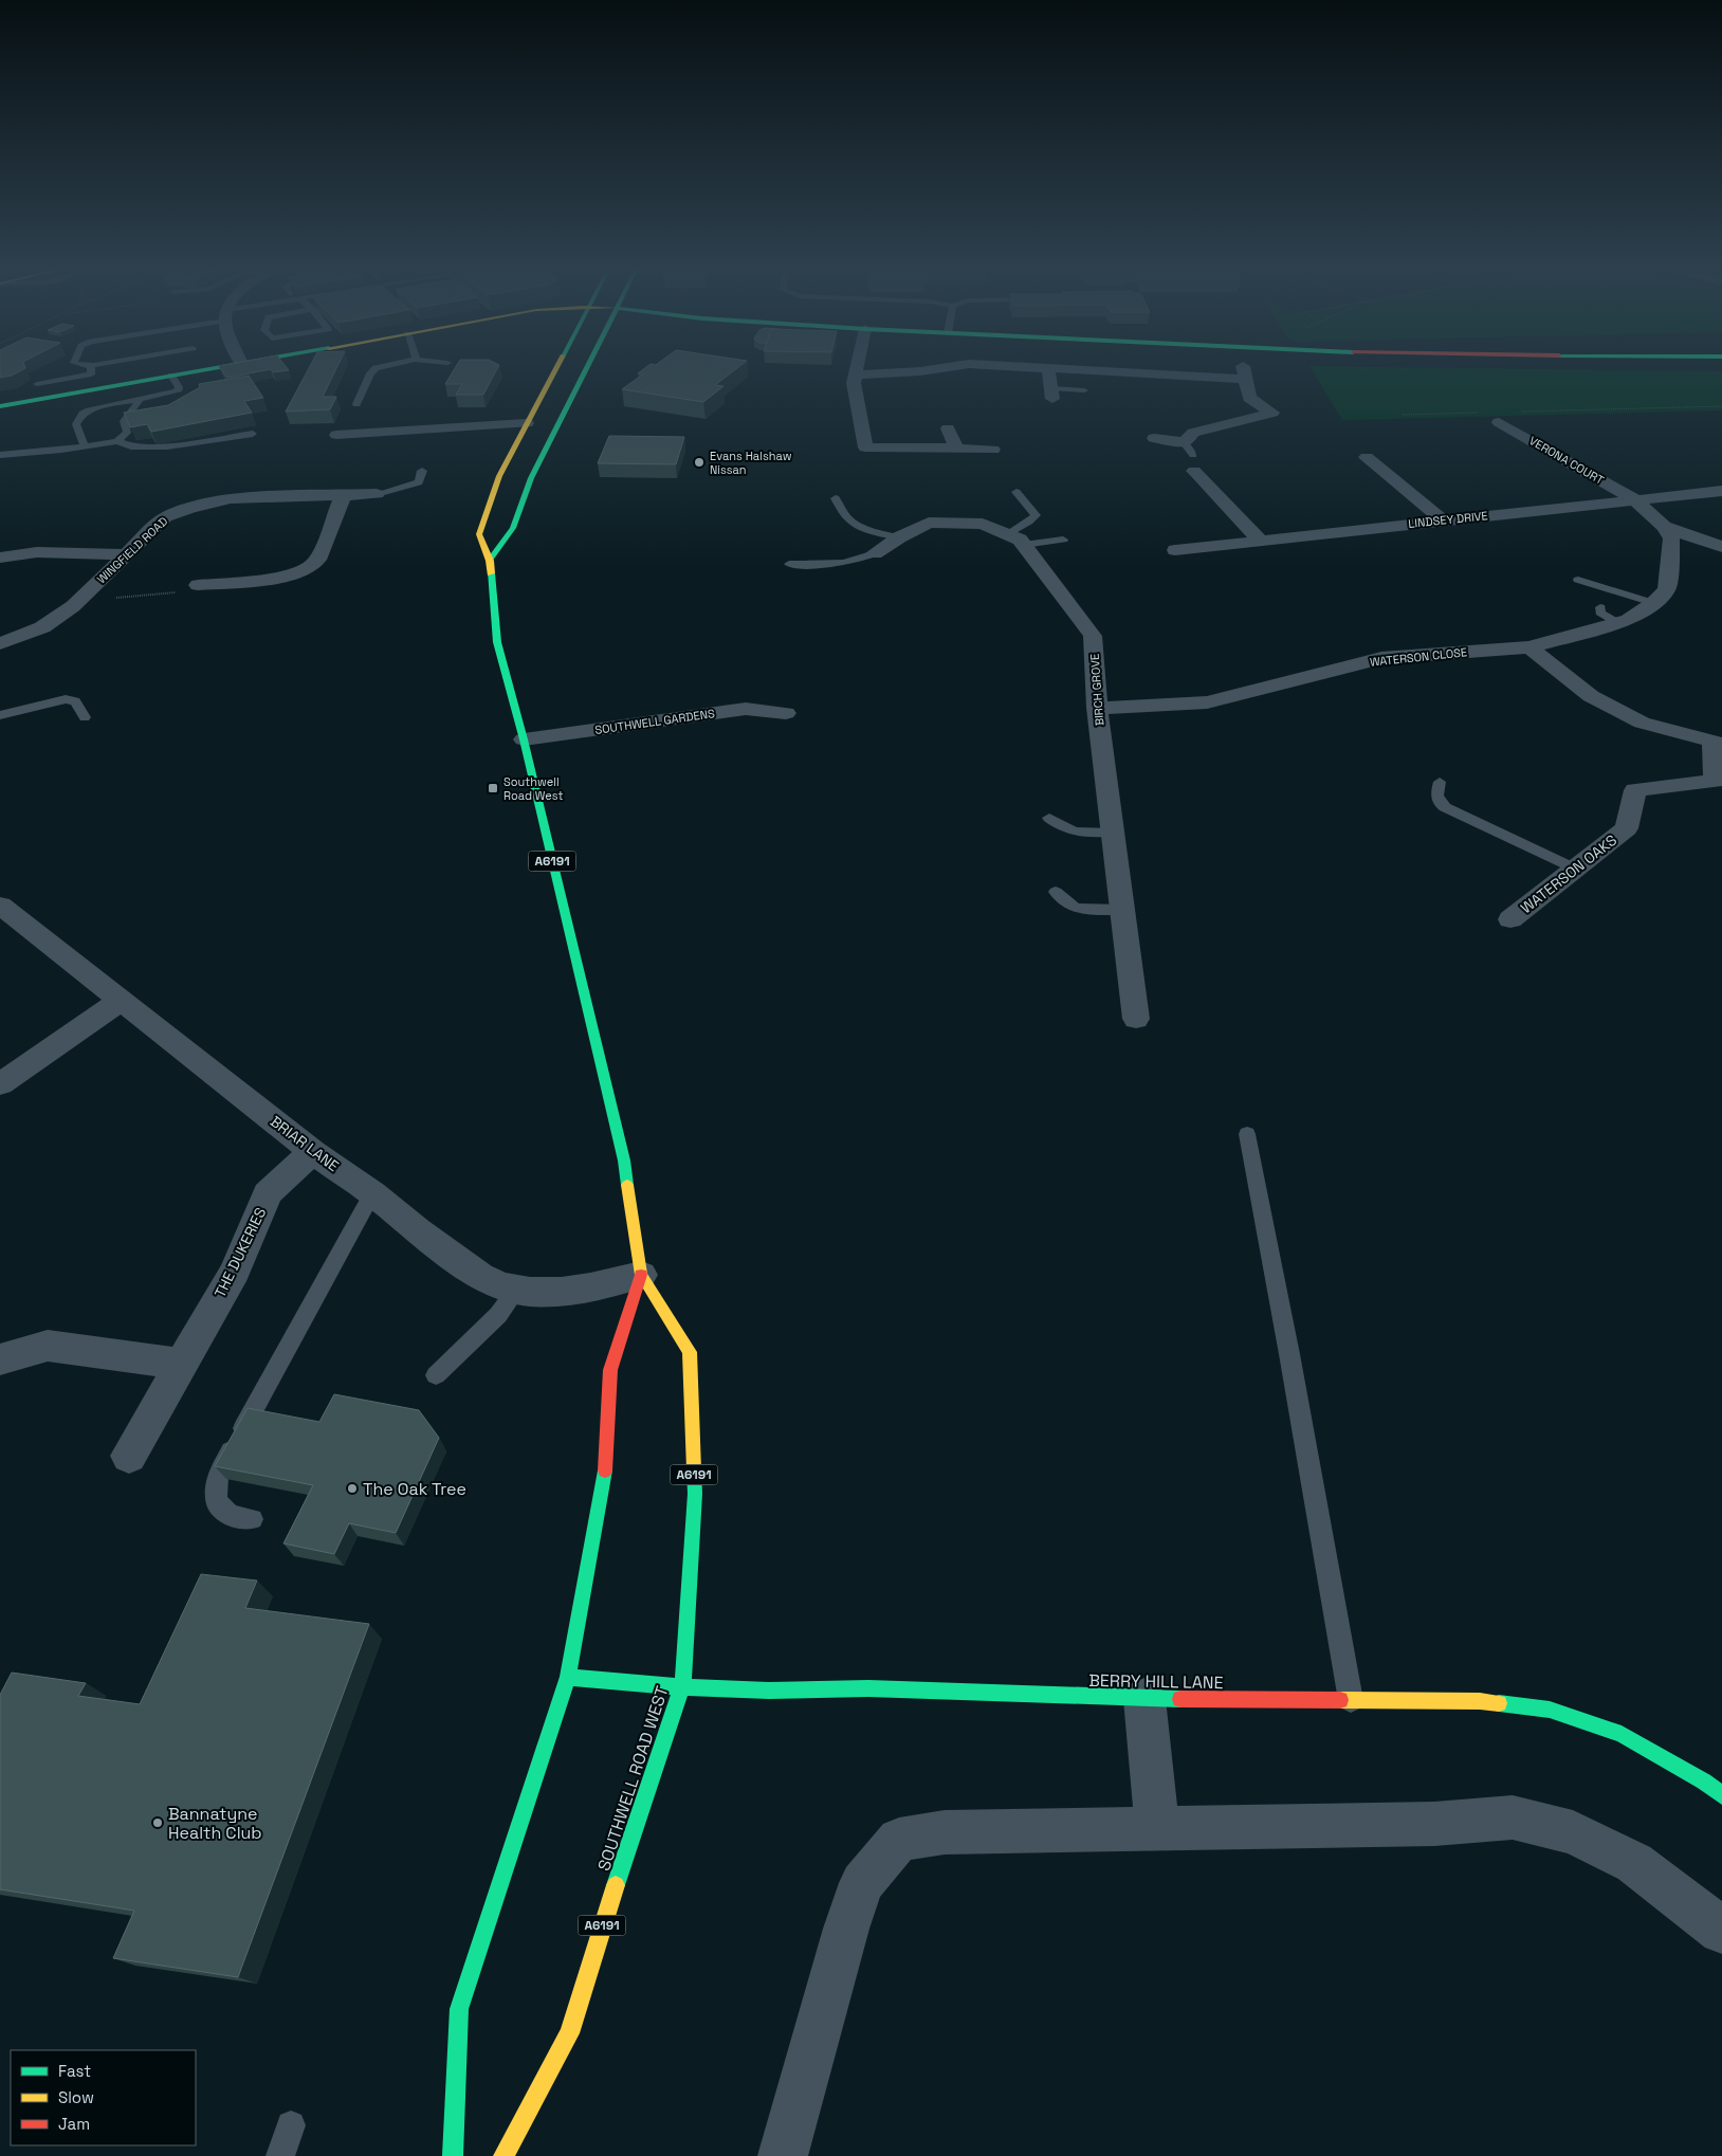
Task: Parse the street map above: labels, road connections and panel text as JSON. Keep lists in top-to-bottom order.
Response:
{
  "streets": {
    "main road": ["A6191", "BERRY HILL LANE", "SOUTHWELL ROAD WEST"],
    "street": [
      "VERONA COURT",
      "LINDSEY DRIVE",
      "WINGFIELD ROAD",
      "WATERSON CLOSE",
      "BIRCH GROVE",
      "SOUTHWELL GARDENS",
      "WATERSON OAKS",
      "BRIAR LANE",
      "THE DUKERIES"
    ]
  },
  "crossings": [
    ["VERONA COURT", "LINDSEY DRIVE"],
    ["VERONA COURT", "WATERSON CLOSE"],
    ["WATERSON CLOSE", "BIRCH GROVE"],
    ["SOUTHWELL GARDENS", "SOUTHWELL ROAD WEST"],
    ["BRIAR LANE", "THE DUKERIES"],
    ["BRIAR LANE", "SOUTHWELL ROAD WEST"],
    ["BERRY HILL LANE", "SOUTHWELL ROAD WEST"]
  ],
  "places": {
    "other": ["Evans Halshaw Nissan", "The Oak Tree", "Bannatyne Health Club"],
    "transit": ["Southwell Road West"]
  },
  "legend": ["Fast", "Slow", "Jam"]
}
